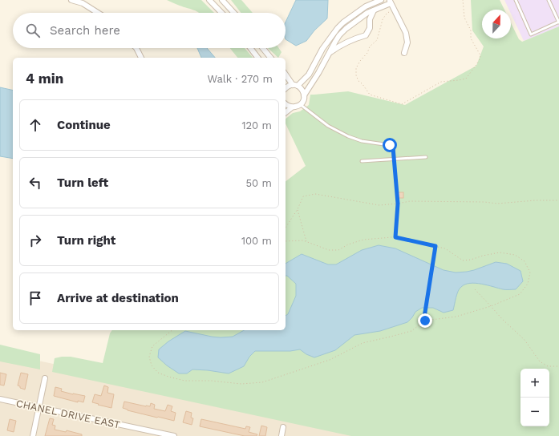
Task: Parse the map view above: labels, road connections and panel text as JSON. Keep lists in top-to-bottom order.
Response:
{
  "streets": {
    "street": ["CHANEL DRIVE EAST"]
  },
  "north": "top",
  "page": {
    "search": "Search here",
    "heading": ["4 min", "Walk · 270 m"],
    "list": [
      ["Continue", "120 m"],
      ["Turn left", "50 m"],
      ["Turn right", "100 m"],
      "Arrive at destination"
    ],
    "map_buttons": ["+", "−"]
  }
}
